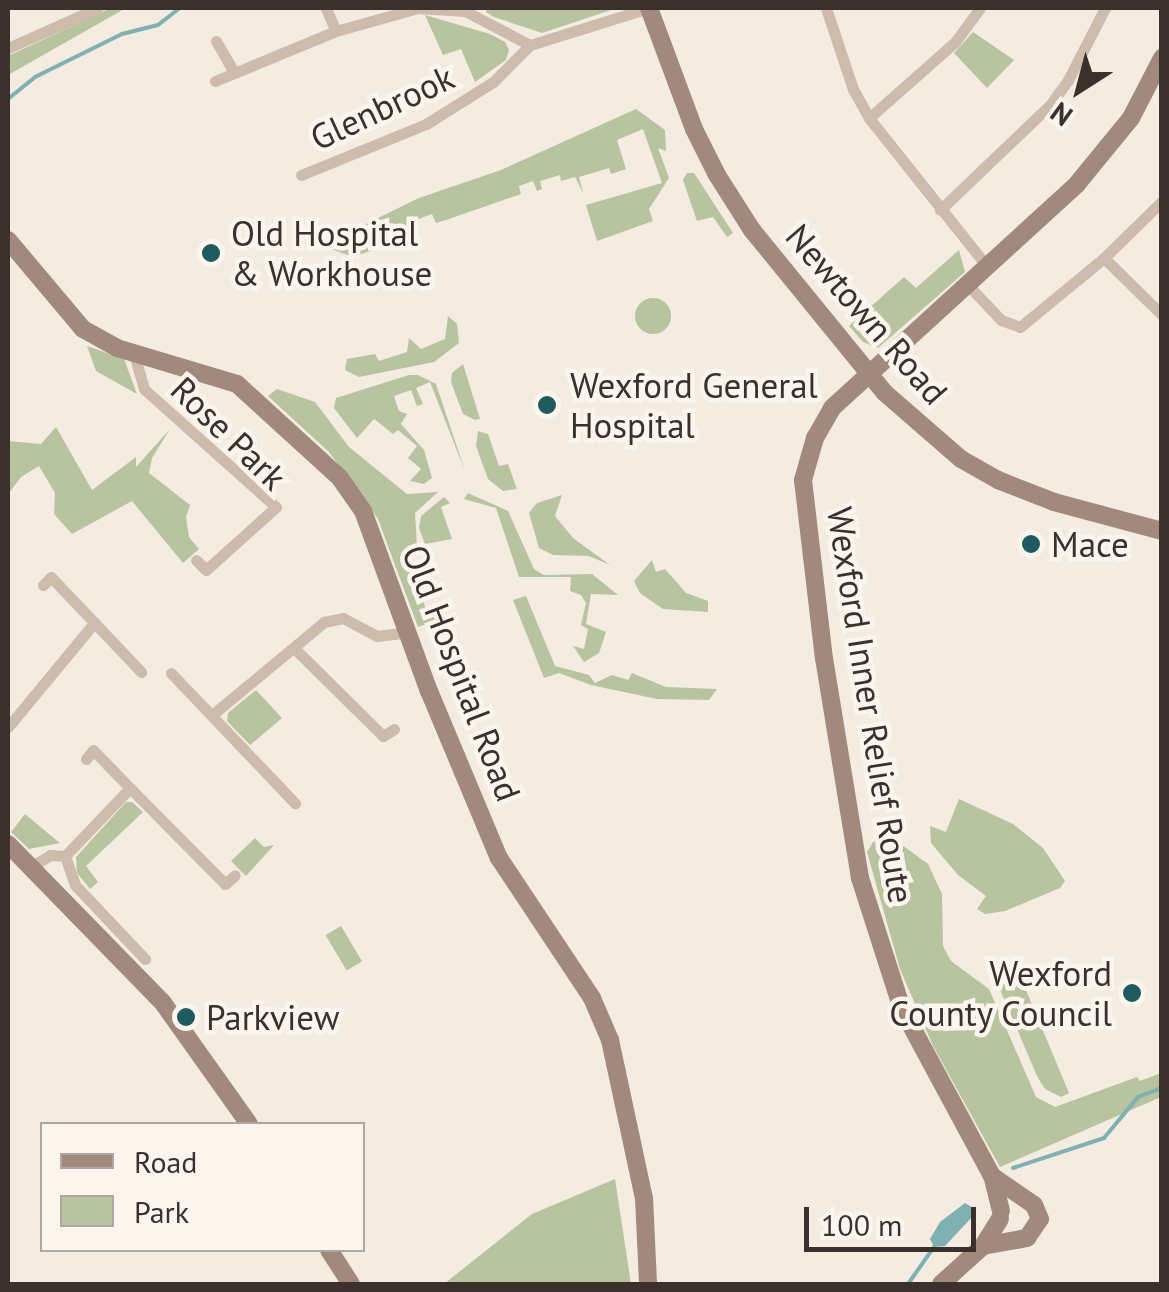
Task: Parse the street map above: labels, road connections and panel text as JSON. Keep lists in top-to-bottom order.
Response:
{
  "streets": {
    "street": [
      "Glenbrook",
      "Newtown Road",
      "Rose Park",
      "Old Hospital Road",
      "Wexford Inner Relief Route"
    ]
  },
  "crossings": [
    ["Glenbrook", "Newtown Road"],
    ["Newtown Road", "Wexford Inner Relief Route"],
    ["Rose Park", "Old Hospital Road"]
  ],
  "places": [
    "Old Hospital & Workhouse",
    "Wexford General Hospital",
    "Mace",
    "Wexford County Council",
    "Parkview"
  ],
  "legend": ["Road", "Park"],
  "scale_bar": "100 m",
  "north": "bottom left"
}
